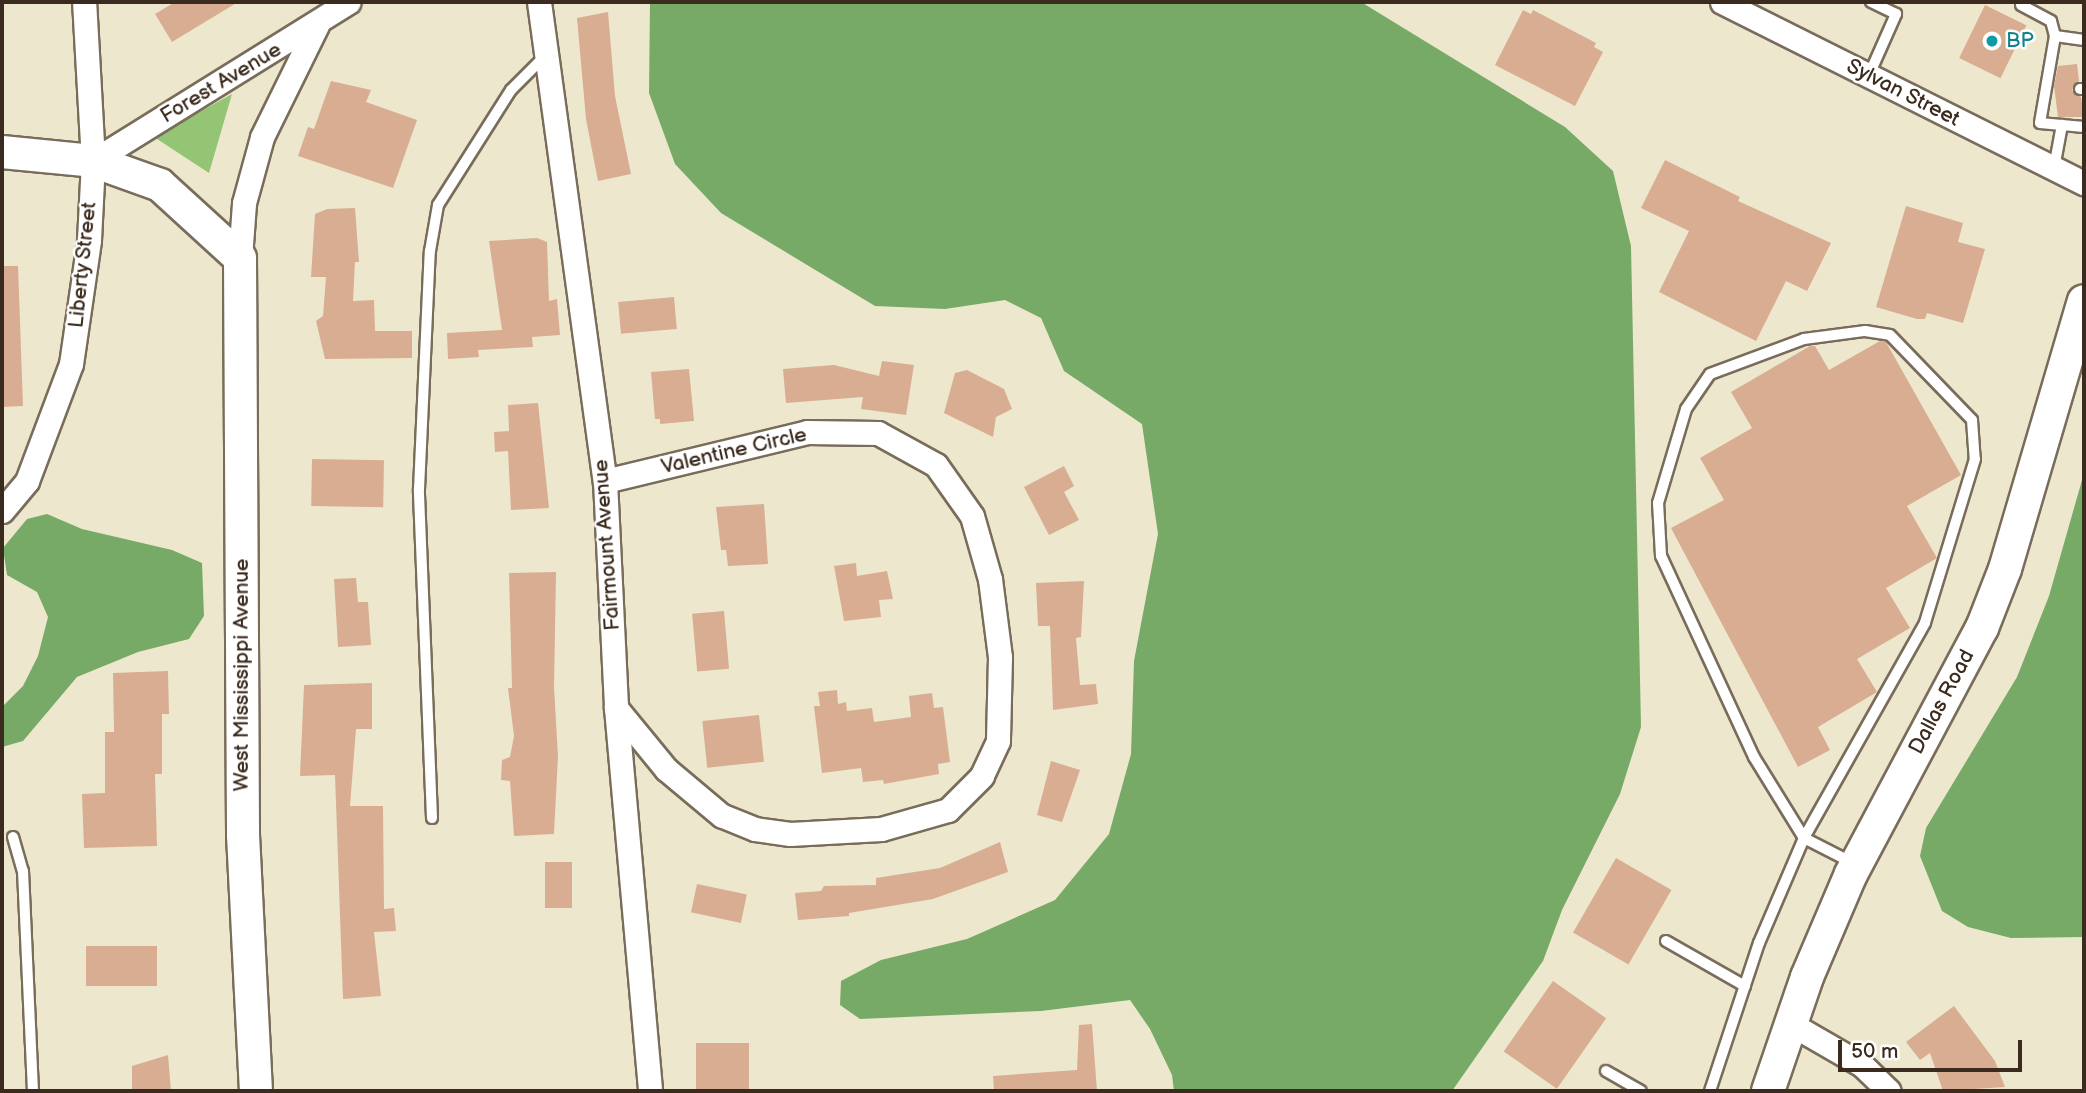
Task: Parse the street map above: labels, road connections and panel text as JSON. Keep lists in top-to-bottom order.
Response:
{
  "streets": {
    "street": [
      "Forest Avenue",
      "Sylvan Street",
      "Liberty Street",
      "Valentine Circle",
      "Fairmount Avenue",
      "West Mississippi Avenue",
      "Dallas Road"
    ]
  },
  "crossings": [
    ["Forest Avenue", "Liberty Street"],
    ["Forest Avenue", "West Mississippi Avenue"],
    ["Valentine Circle", "Fairmount Avenue"]
  ],
  "places": ["BP"],
  "scale_bar": "50 m"
}
